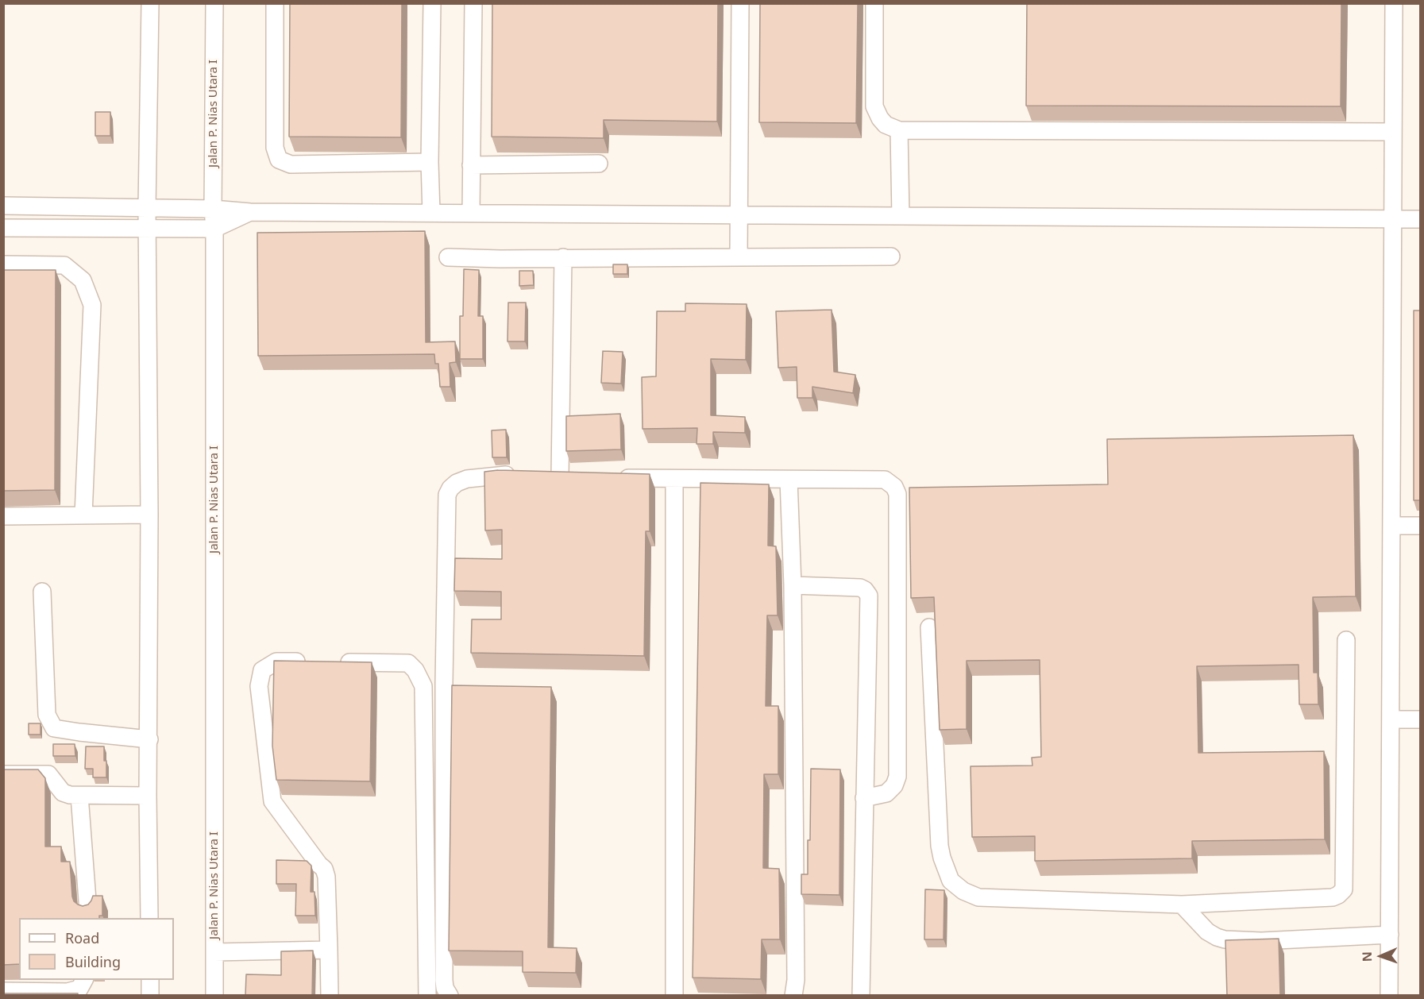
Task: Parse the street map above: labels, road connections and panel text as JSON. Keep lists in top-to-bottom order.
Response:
{
  "streets": {
    "street": ["Jalan P. Nias Utara I"]
  },
  "legend": ["Road", "Building"],
  "north": "left"
}
